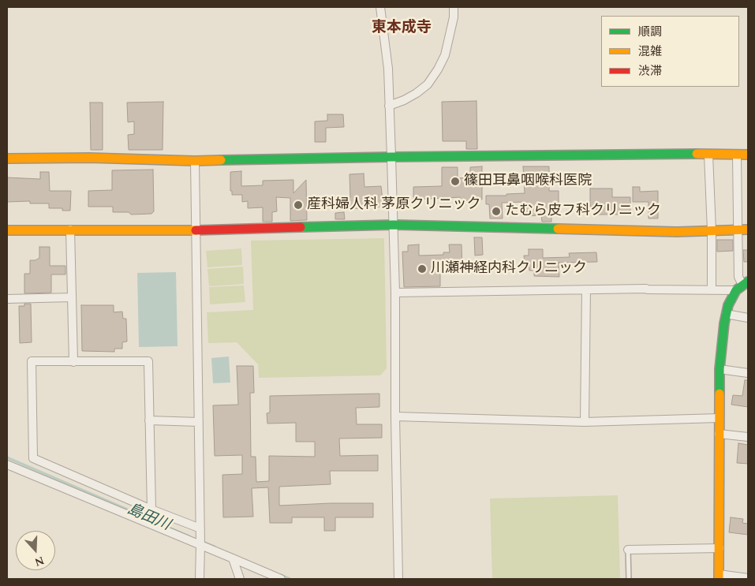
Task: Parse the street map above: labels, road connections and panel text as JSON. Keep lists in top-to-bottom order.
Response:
{
  "districts": ["東本成寺"],
  "water": ["島田川"],
  "places": [
    "篠田耳鼻咽喉科医院",
    "産科婦人科 茅原クリニック",
    "たむら皮フ科クリニック",
    "川瀬神経内科クリニック"
  ],
  "legend": ["順調", "混雑", "渋滞"],
  "north": "bottom"
}
